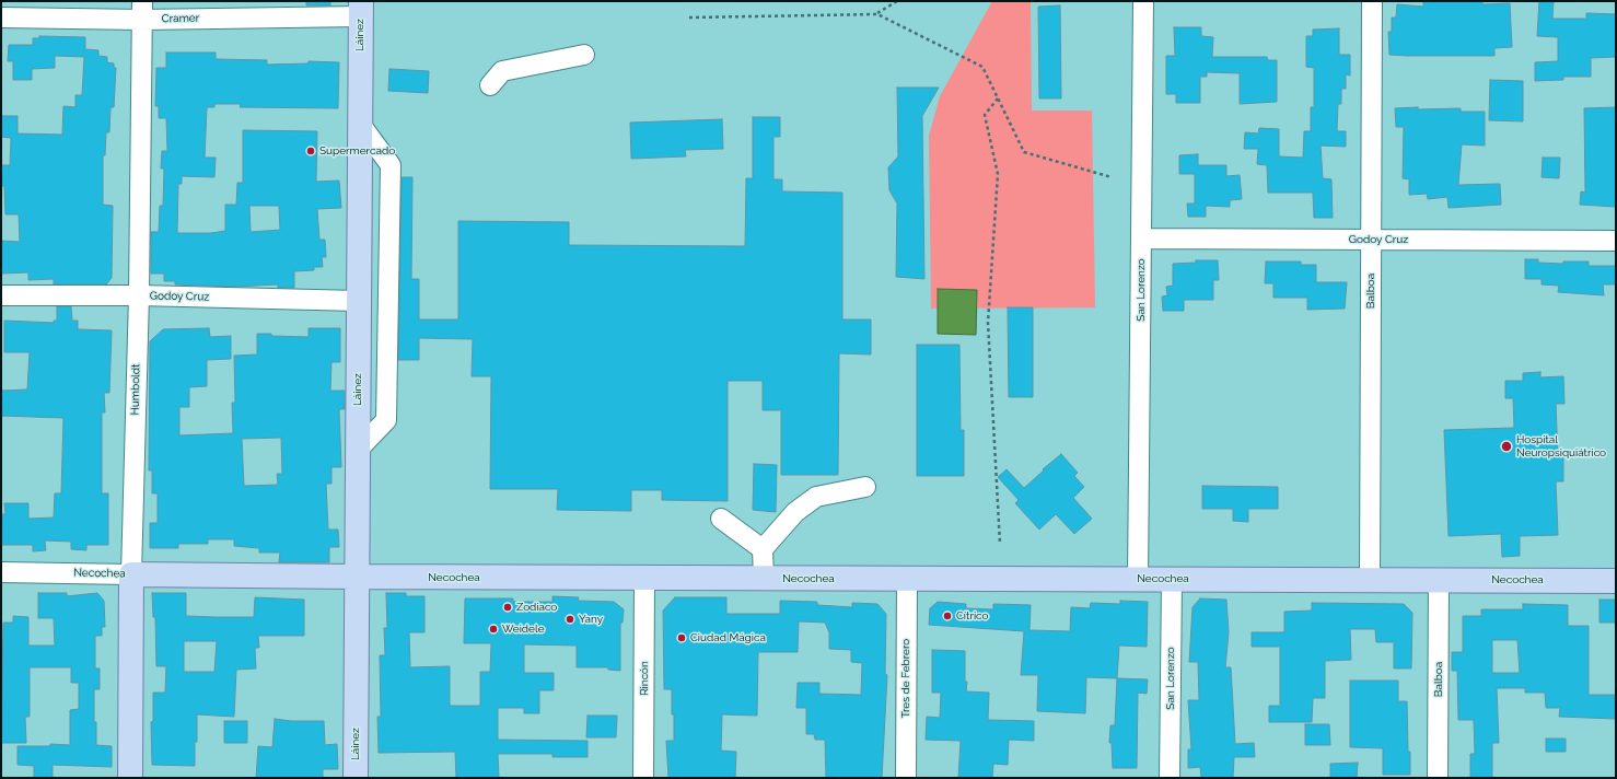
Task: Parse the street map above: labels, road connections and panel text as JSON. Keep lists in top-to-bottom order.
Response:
{
  "streets": {
    "main road": ["Láinez", "Humboldt", "Necochea"],
    "street": [
      "Cramer",
      "Godoy Cruz",
      "San Lorenzo",
      "Balboa",
      "Rincón",
      "Tres de Febrero"
    ]
  },
  "crossings": [
    ["Cramer", "Láinez"],
    ["Cramer", "Humboldt"],
    ["Láinez", "Godoy Cruz"],
    ["Láinez", "Necochea"],
    ["Godoy Cruz", "San Lorenzo"],
    ["Godoy Cruz", "Balboa"],
    ["Godoy Cruz", "Humboldt"],
    ["San Lorenzo", "Necochea"],
    ["Balboa", "Necochea"],
    ["Humboldt", "Necochea"],
    ["Necochea", "Rincón"],
    ["Necochea", "Tres de Febrero"]
  ],
  "places": [
    "Supermercado",
    "Hospital Neuropsiquiátrico",
    "Zodiaco",
    "Cítrico",
    "Yany",
    "Weidele",
    "Ciudad Mágica"
  ]
}
